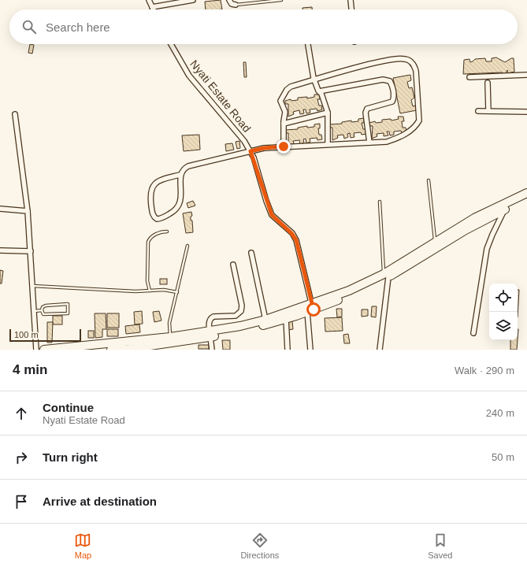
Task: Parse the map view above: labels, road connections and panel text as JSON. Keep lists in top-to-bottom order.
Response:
{
  "streets": {
    "street": ["Nyati Estate Road"]
  },
  "scale_bar": "100 m",
  "page": {
    "search": "Search here",
    "scale": "100 m",
    "heading": ["4 min", "Walk · 290 m"],
    "list": [
      ["Continue", "Nyati Estate Road", "240 m"],
      ["Turn right", "50 m"],
      "Arrive at destination"
    ],
    "nav": ["Map", "Directions", "Saved"]
  }
}
